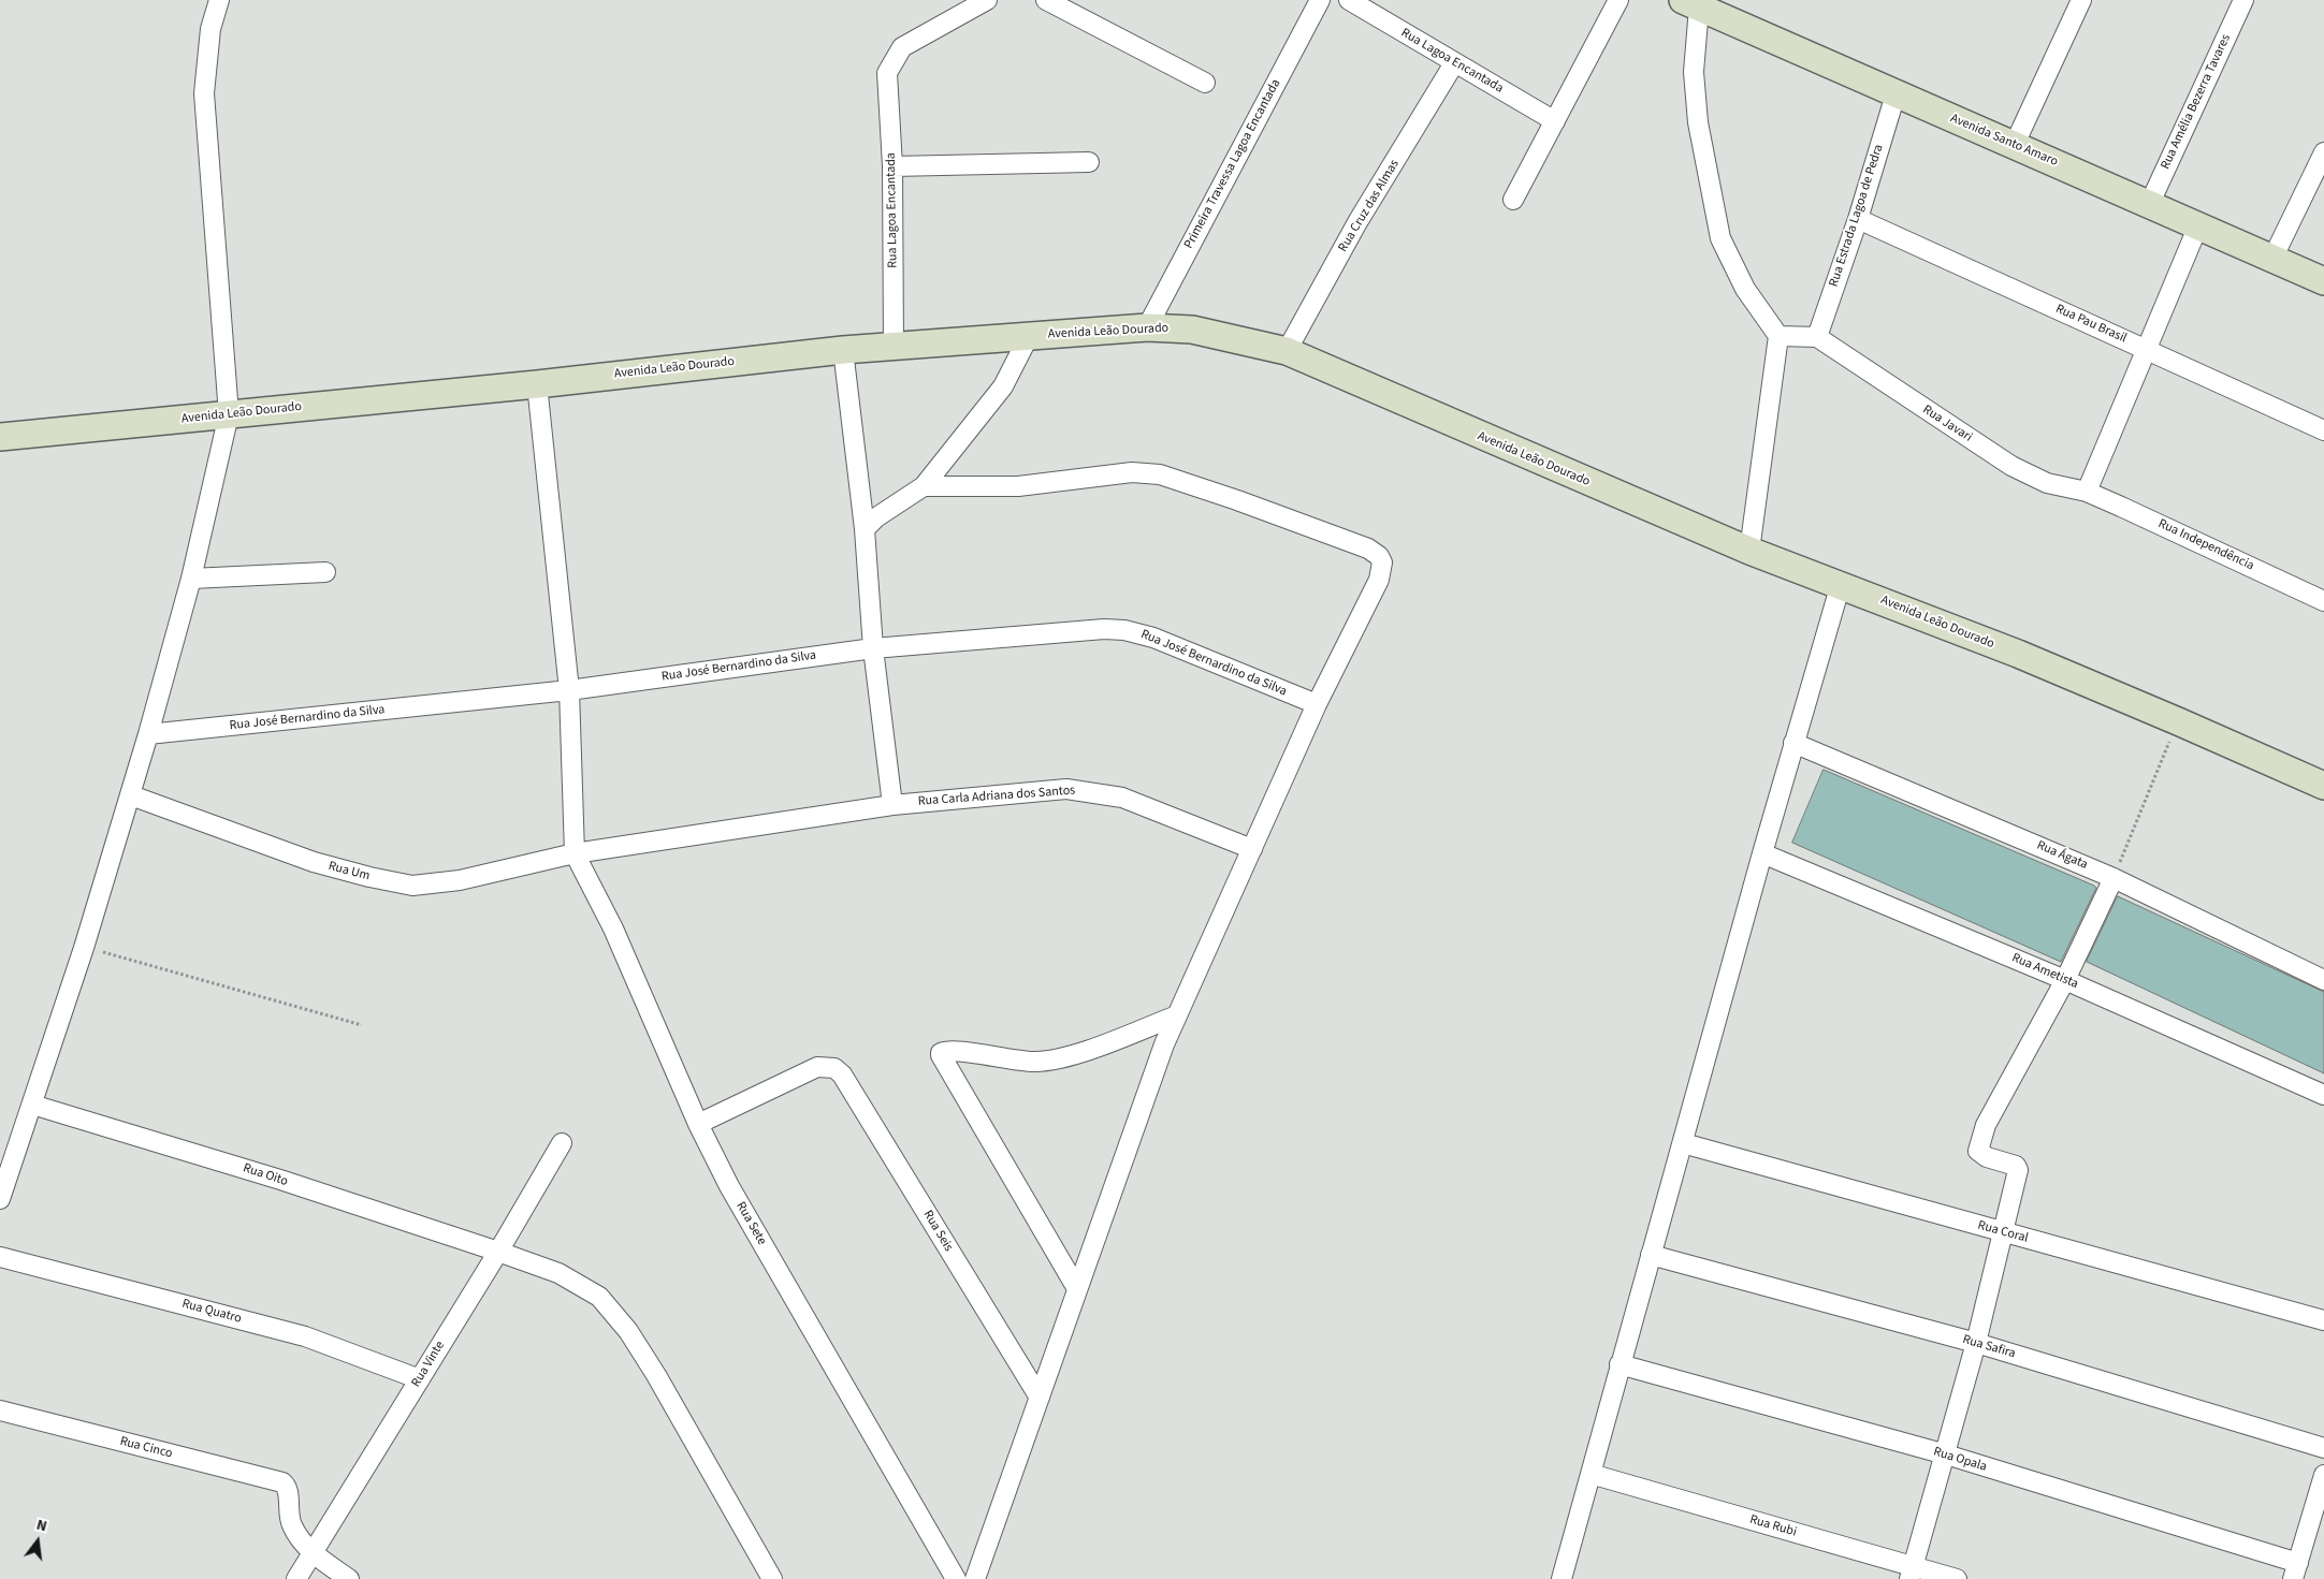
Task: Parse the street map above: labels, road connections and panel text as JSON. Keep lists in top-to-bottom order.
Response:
{
  "streets": {
    "main road": ["Avenida Santo Amaro", "Avenida Leão Dourado"],
    "street": [
      "Rua Lagoa Encantada",
      "Rua Amélia Bezerra Tavares",
      "Primeira Travessa Lagoa Encantada",
      "Rua Cruz das Almas",
      "Rua Estrada Lagoa de Pedra",
      "Rua Pau Brasil",
      "Rua Javari",
      "Rua Independência",
      "Rua José Bernardino da Silva",
      "Rua Carla Adriana dos Santos",
      "Rua Ágata",
      "Rua Um",
      "Rua Ametista",
      "Rua Oito",
      "Rua Sete",
      "Rua Seis",
      "Rua Coral",
      "Rua Quatro",
      "Rua Safira",
      "Rua Vinte",
      "Rua Cinco",
      "Rua Opala",
      "Rua Rubi"
    ]
  },
  "crossings": [
    ["Rua Lagoa Encantada", "Rua Cruz das Almas"],
    ["Rua Lagoa Encantada", "Avenida Leão Dourado"],
    ["Rua Amélia Bezerra Tavares", "Avenida Santo Amaro"],
    ["Avenida Santo Amaro", "Rua Estrada Lagoa de Pedra"],
    ["Primeira Travessa Lagoa Encantada", "Avenida Leão Dourado"],
    ["Rua Cruz das Almas", "Avenida Leão Dourado"],
    ["Rua Estrada Lagoa de Pedra", "Rua Pau Brasil"],
    ["Rua Estrada Lagoa de Pedra", "Rua Javari"],
    ["Rua Javari", "Rua Independência"],
    ["Rua Carla Adriana dos Santos", "Rua Um"],
    ["Rua Um", "Rua Sete"],
    ["Rua Oito", "Rua Vinte"],
    ["Rua Sete", "Rua Seis"],
    ["Rua Quatro", "Rua Vinte"],
    ["Rua Vinte", "Rua Cinco"]
  ],
  "north": "top"
}
